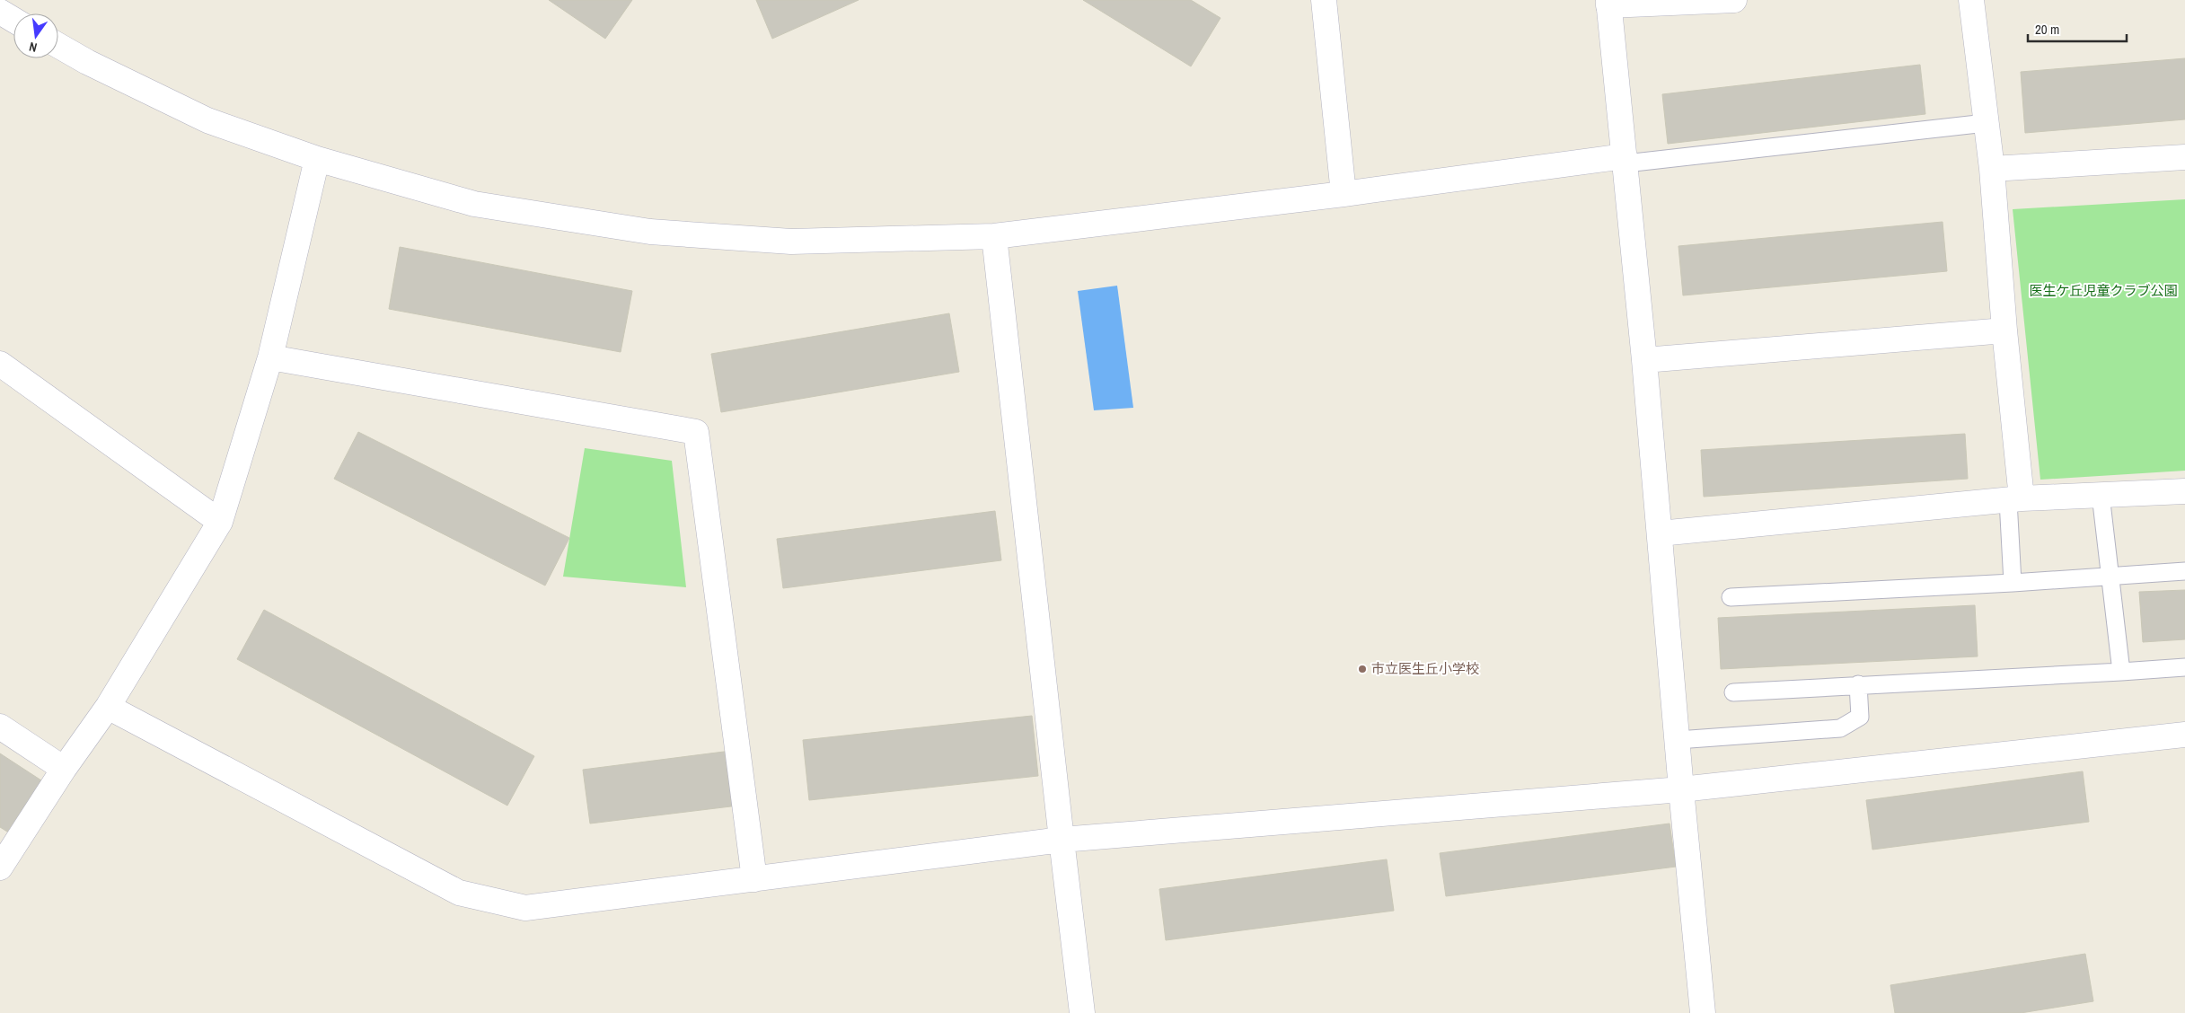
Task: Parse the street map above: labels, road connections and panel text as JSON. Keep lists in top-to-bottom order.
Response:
{
  "parks": ["医生ケ丘児童クラブ公園"],
  "places": ["市立医生丘小学校"],
  "scale_bar": "20 m",
  "north": "bottom"
}
